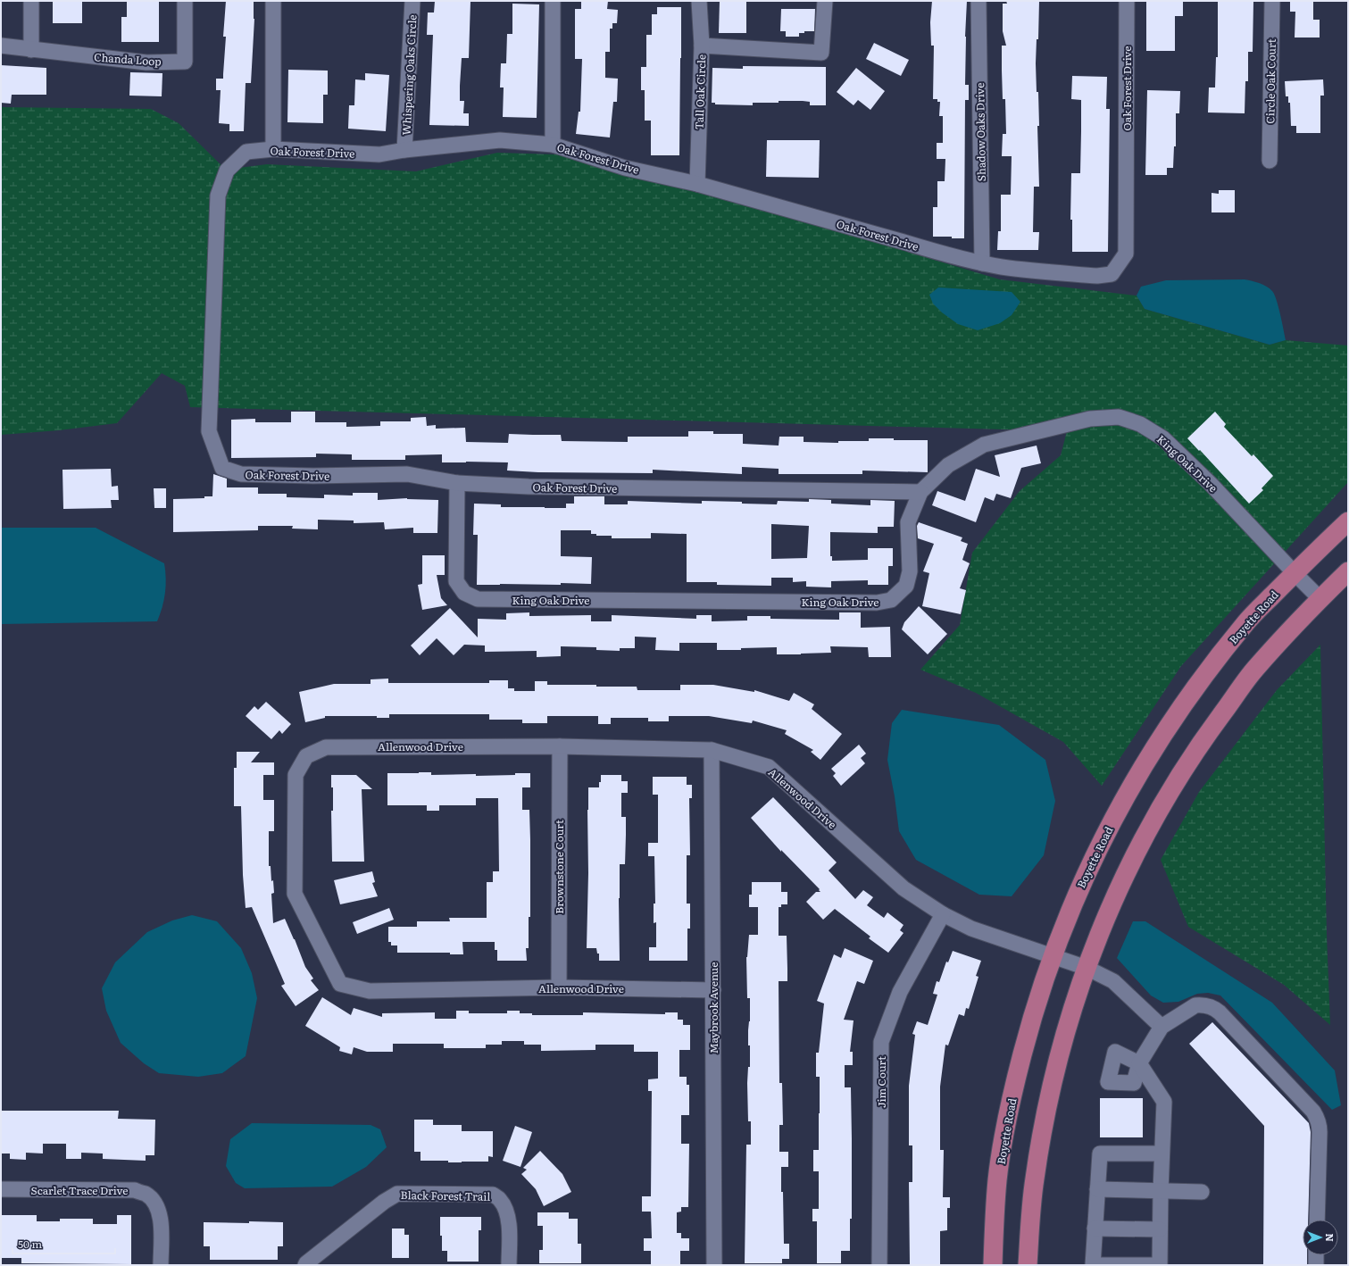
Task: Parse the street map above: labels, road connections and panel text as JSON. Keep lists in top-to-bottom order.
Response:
{
  "streets": {
    "main road": ["Boyette Road"],
    "street": [
      "Chanda Loop",
      "Whispering Oaks Circle",
      "Circle Oak Court",
      "Oak Forest Drive",
      "Tall Oak Circle",
      "Shadow Oaks Drive",
      "King Oak Drive",
      "Allenwood Drive",
      "Brownstone Court",
      "Maybrook Avenue",
      "Jim Court",
      "Scarlet Trace Drive",
      "Black Forest Trail"
    ]
  },
  "crossings": [
    ["Whispering Oaks Circle", "Oak Forest Drive"],
    ["Oak Forest Drive", "Tall Oak Circle"],
    ["Oak Forest Drive", "Shadow Oaks Drive"],
    ["Oak Forest Drive", "King Oak Drive"],
    ["King Oak Drive", "Boyette Road"],
    ["Boyette Road", "Allenwood Drive"],
    ["Allenwood Drive", "Brownstone Court"],
    ["Allenwood Drive", "Maybrook Avenue"],
    ["Allenwood Drive", "Jim Court"]
  ],
  "scale_bar": "50 m",
  "north": "right"
}
